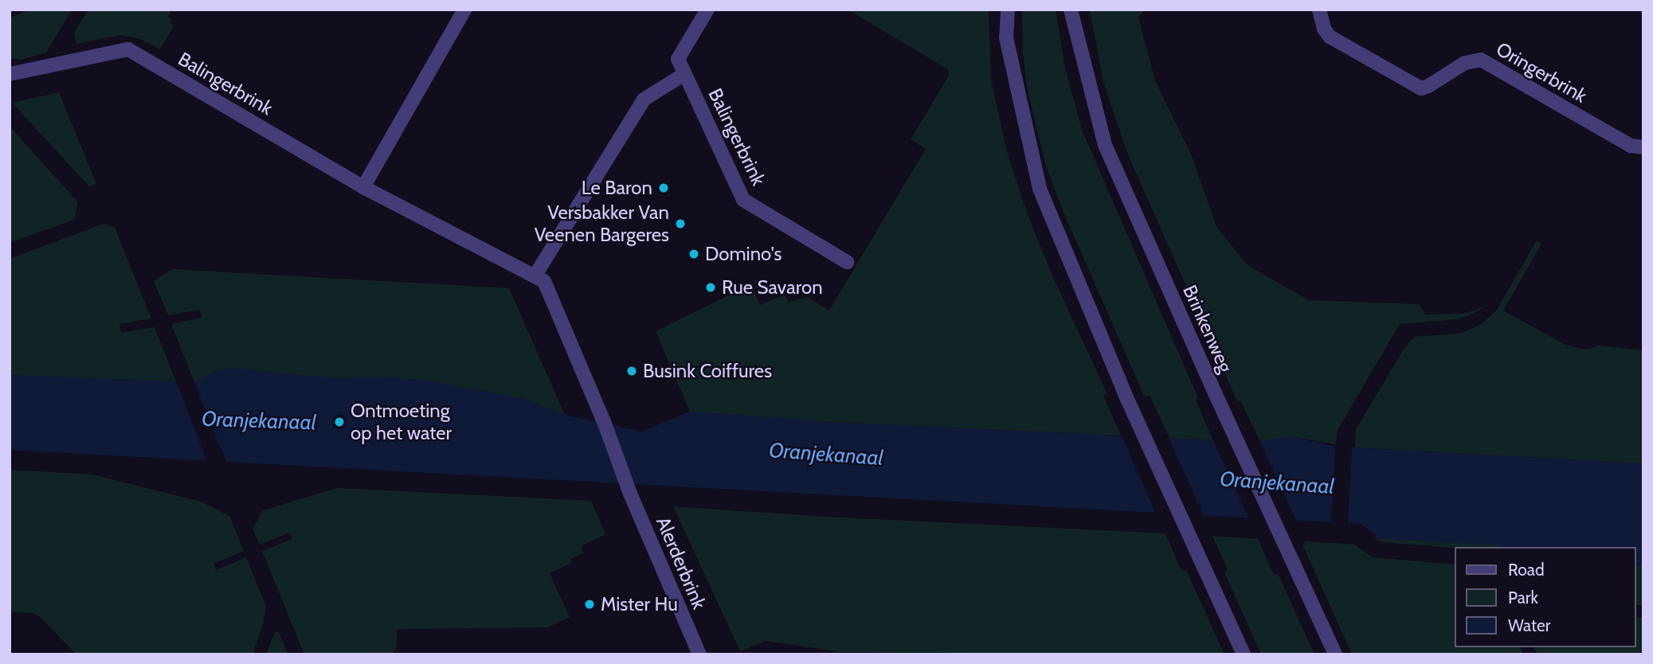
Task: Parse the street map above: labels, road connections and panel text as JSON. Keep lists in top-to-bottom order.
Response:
{
  "streets": {
    "street": [
      "Oringerbrink",
      "Balingerbrink",
      "Brinkenweg",
      "Alerderbrink"
    ]
  },
  "crossings": [
    ["Balingerbrink", "Alerderbrink"]
  ],
  "water": ["Oranjekanaal"],
  "places": [
    "Le Baron",
    "Versbakker Van Veenen Bargeres",
    "Domino's",
    "Rue Savaron",
    "Busink Coiffures",
    "Ontmoeting op het water",
    "Mister Hu"
  ],
  "legend": ["Road", "Park", "Water"]
}
